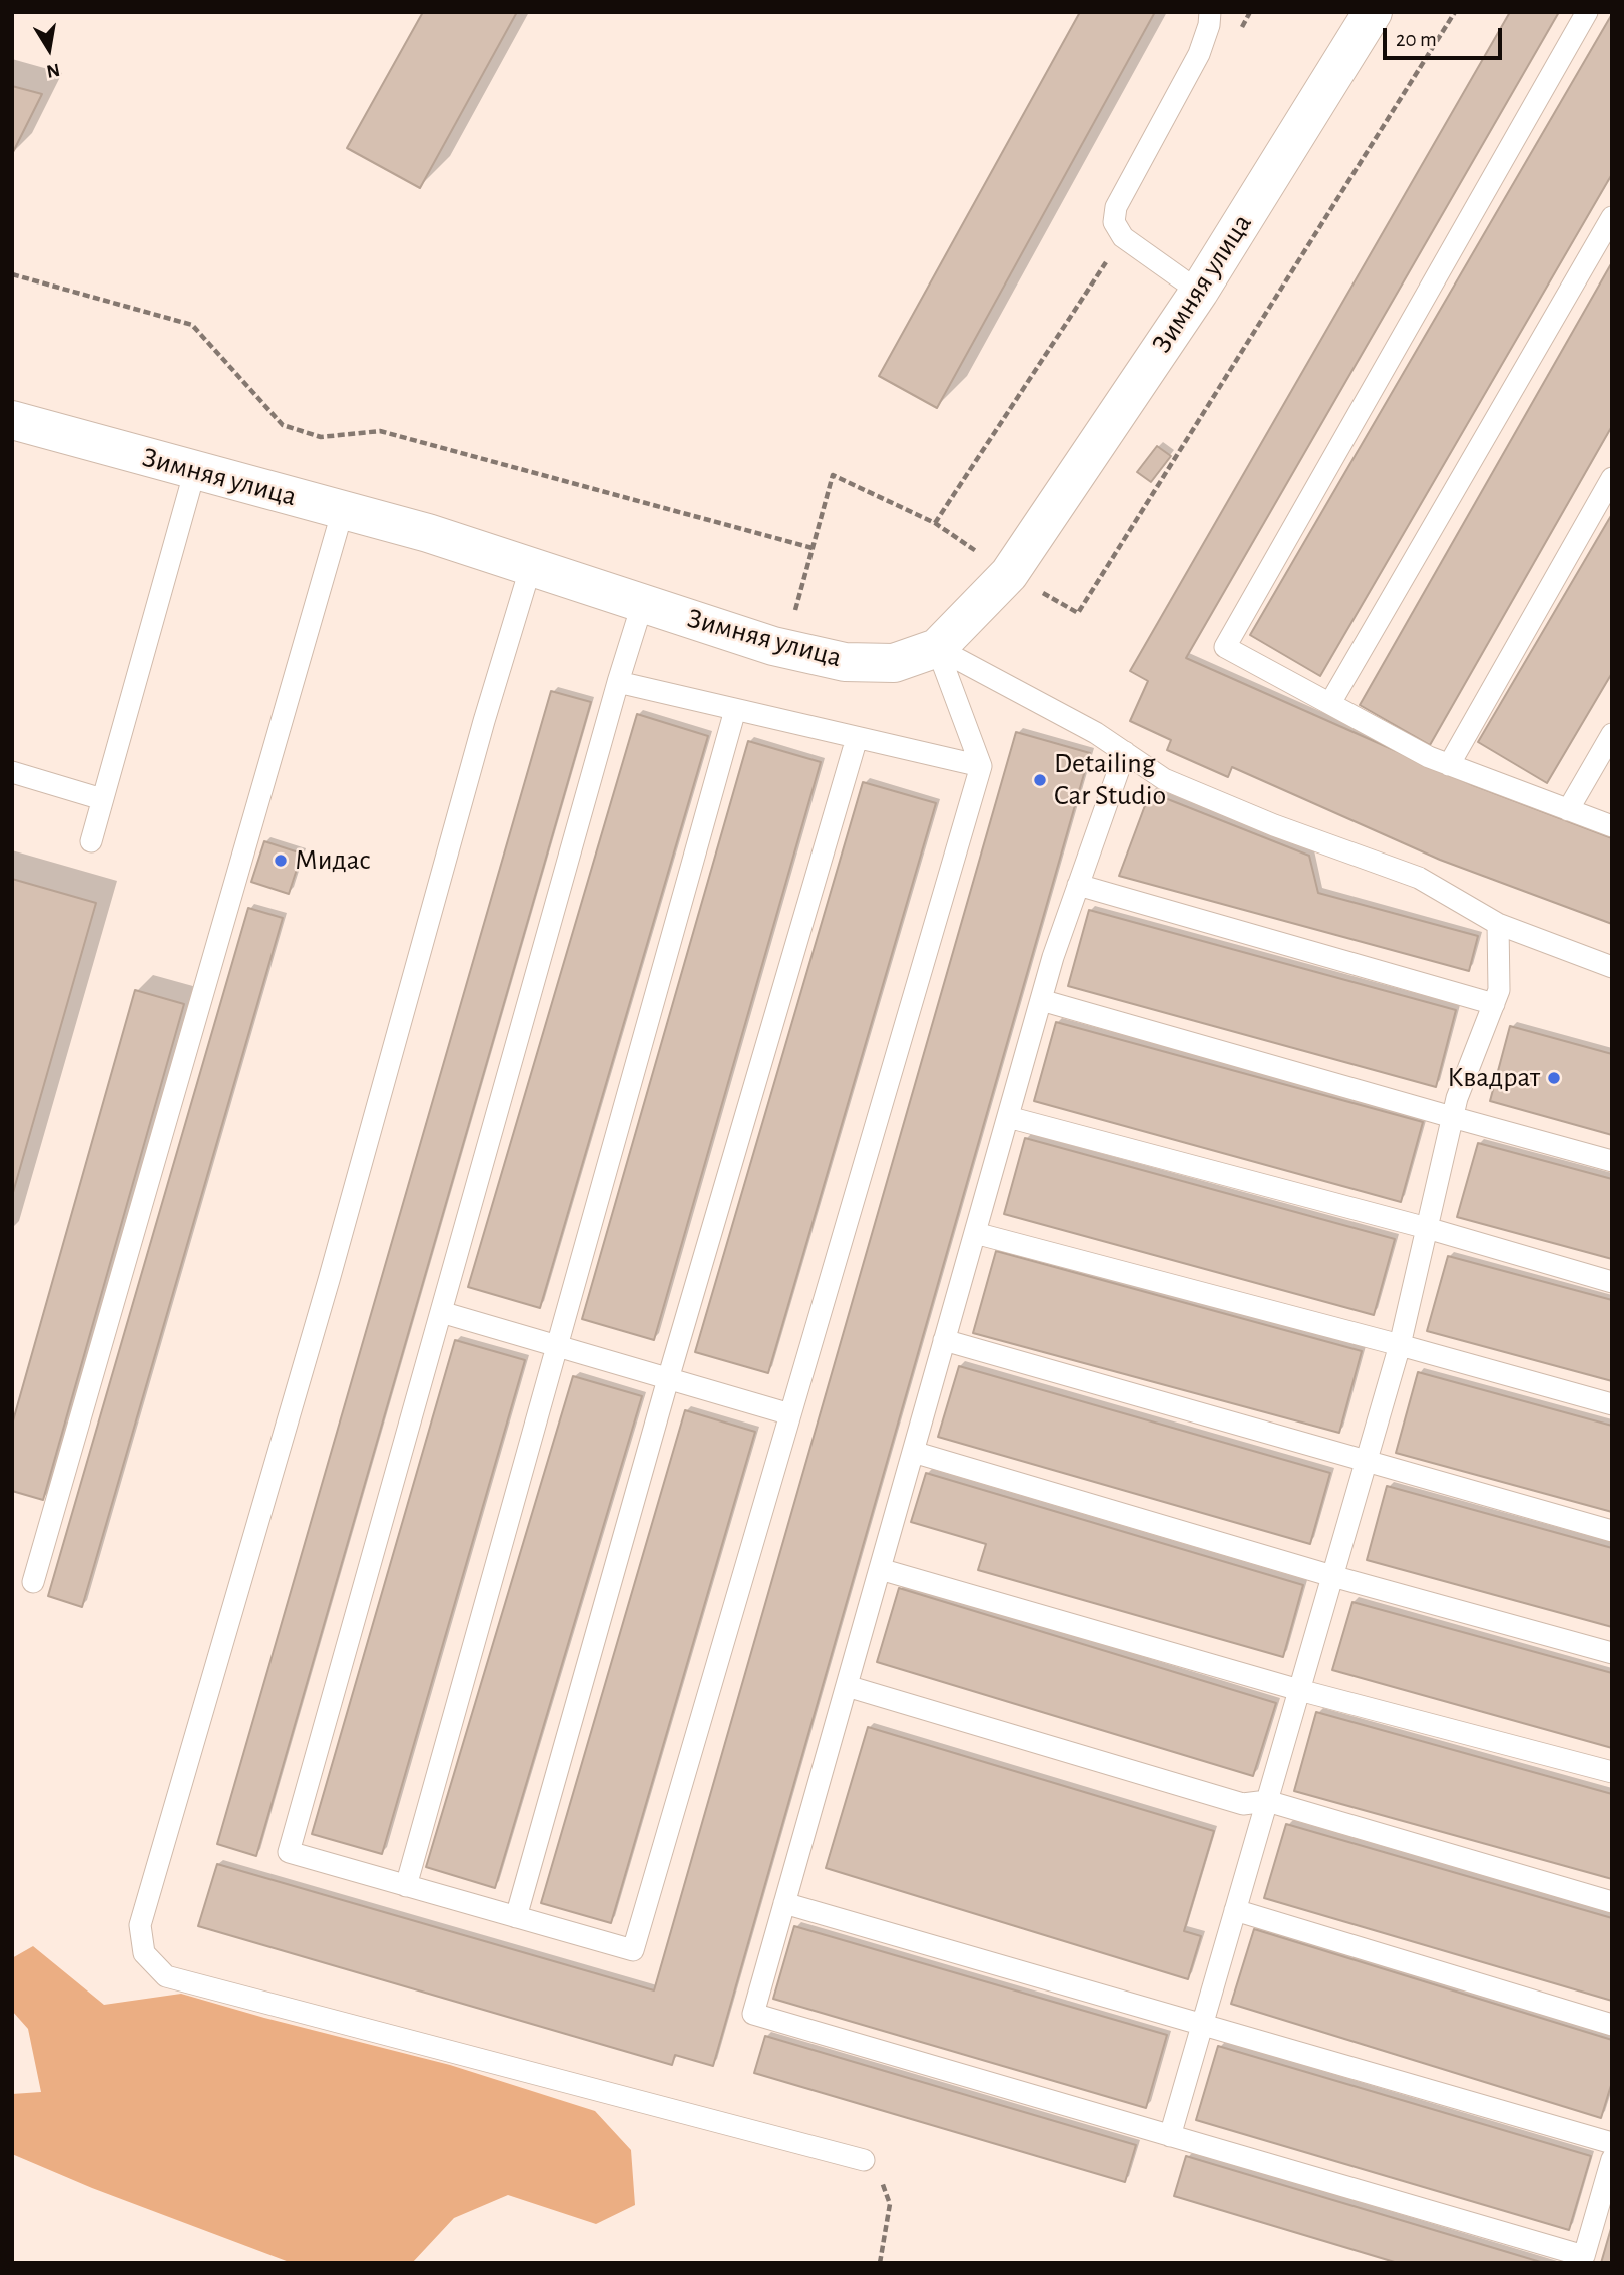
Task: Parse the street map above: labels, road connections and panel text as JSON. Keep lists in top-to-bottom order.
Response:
{
  "streets": {
    "street": ["Зимняя улица"]
  },
  "places": ["Detailing Car Studio", "Мидас", "Квадрат"],
  "scale_bar": "20 m",
  "north": "bottom"
}
